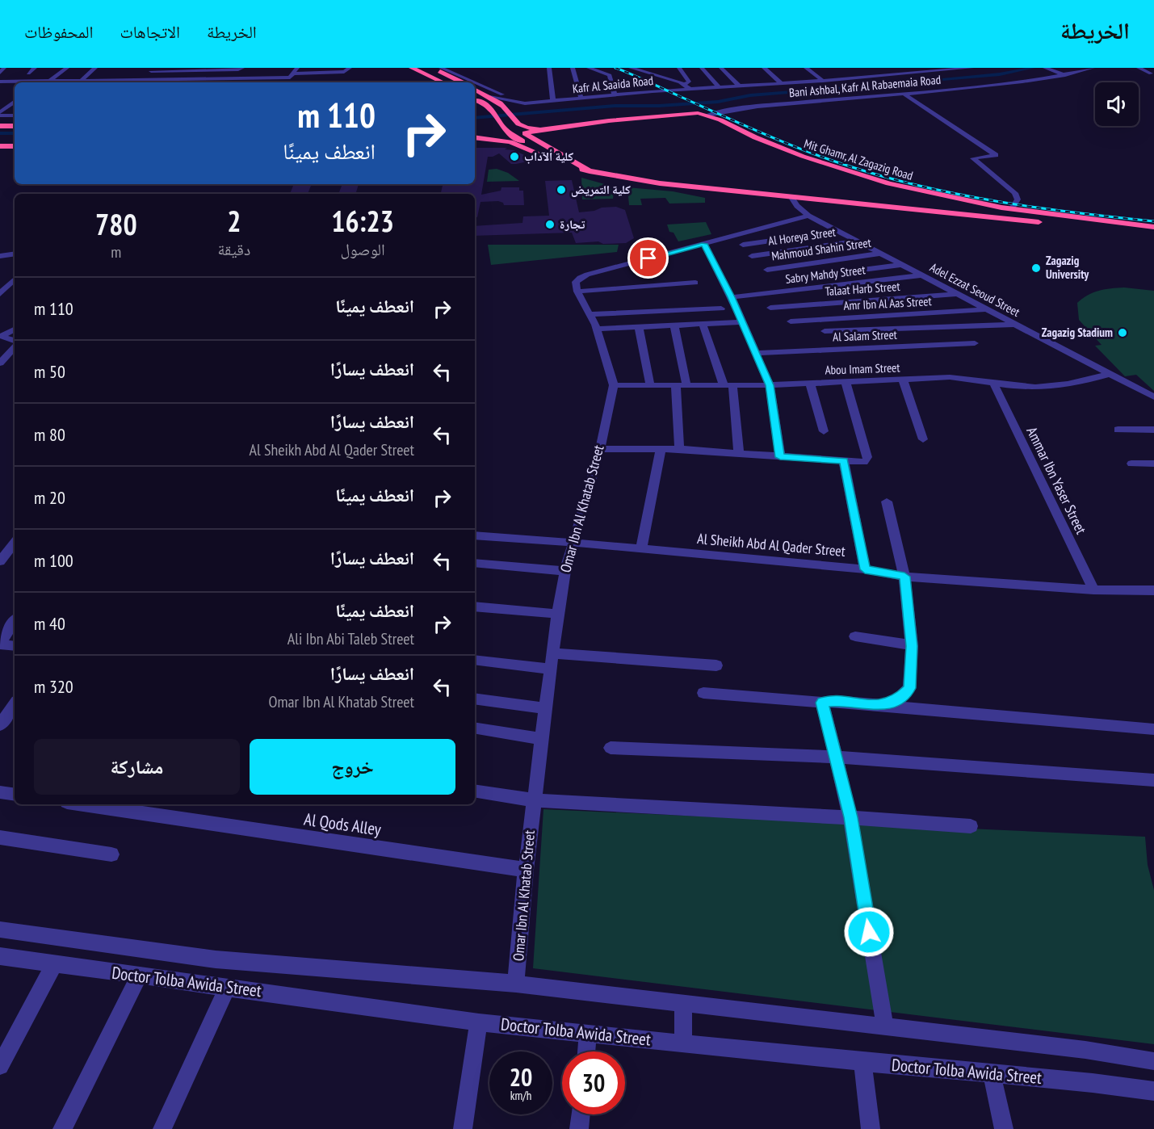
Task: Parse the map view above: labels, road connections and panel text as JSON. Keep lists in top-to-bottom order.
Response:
{
  "streets": {
    "highway": ["Mit Ghamr, Al Zagazig Road"],
    "street": [
      "Kafr Al Saaida Road",
      "Bani Ashbal, Kafr Al Rabaemaia Road",
      "Al Horeya Street",
      "Mahmoud Shahin Street",
      "Sabry Mahdy Street",
      "Talaat Harb Street",
      "Adel Ezzat Seoud Street",
      "Amr Ibn Al Aas Street",
      "Al Salam Street",
      "Abou Imam Street",
      "Ammar Ibn Yaser Street",
      "Omar Ibn Al Khatab Street",
      "Al Sheikh Abd Al Qader Street",
      "Al Qods Alley",
      "Doctor Tolba Awida Street"
    ]
  },
  "crossings": [
    ["Kafr Al Saaida Road", "Mit Ghamr, Al Zagazig Road"],
    ["Mit Ghamr, Al Zagazig Road", "Adel Ezzat Seoud Street"],
    ["Al Horeya Street", "Adel Ezzat Seoud Street"],
    ["Mahmoud Shahin Street", "Adel Ezzat Seoud Street"],
    ["Sabry Mahdy Street", "Talaat Harb Street"],
    ["Sabry Mahdy Street", "Adel Ezzat Seoud Street"],
    ["Talaat Harb Street", "Adel Ezzat Seoud Street"],
    ["Adel Ezzat Seoud Street", "Amr Ibn Al Aas Street"],
    ["Adel Ezzat Seoud Street", "Abou Imam Street"],
    ["Abou Imam Street", "Ammar Ibn Yaser Street"],
    ["Abou Imam Street", "Omar Ibn Al Khatab Street"],
    ["Ammar Ibn Yaser Street", "Al Sheikh Abd Al Qader Street"],
    ["Omar Ibn Al Khatab Street", "Al Sheikh Abd Al Qader Street"],
    ["Omar Ibn Al Khatab Street", "Al Qods Alley"],
    ["Omar Ibn Al Khatab Street", "Doctor Tolba Awida Street"]
  ],
  "places": [
    "كلية ألآداب",
    "كلية التمريض",
    "تجارة",
    "Zagazig University",
    "Zagazig Stadium"
  ],
  "page": {
    "header": "الخريطة",
    "nav": ["الخريطة", "الاتجاهات", "المحفوظات"],
    "turn": ["110 m", "انعطف يمينًا"],
    "eta": [
      "16:23",
      "الوصول",
      "2",
      "دقيقة",
      "780",
      "m"
    ],
    "list": [
      {
        "name": "انعطف يمينًا",
        "value": "110 m"
      },
      {
        "name": "انعطف يسارًا",
        "value": "50 m"
      },
      {
        "name": "انعطف يسارًا",
        "note": "Al Sheikh Abd Al Qader Street",
        "value": "80 m"
      },
      {
        "name": "انعطف يمينًا",
        "value": "20 m"
      },
      {
        "name": "انعطف يسارًا",
        "value": "100 m"
      },
      {
        "name": "انعطف يمينًا",
        "note": "Ali Ibn Abi Taleb Street",
        "value": "40 m"
      },
      {
        "name": "انعطف يسارًا",
        "note": "Omar Ibn Al Khatab Street",
        "value": "320 m"
      }
    ],
    "buttons": ["خروج", "مشاركة"],
    "speed": "20 km/h",
    "limit": "30"
  }
}
